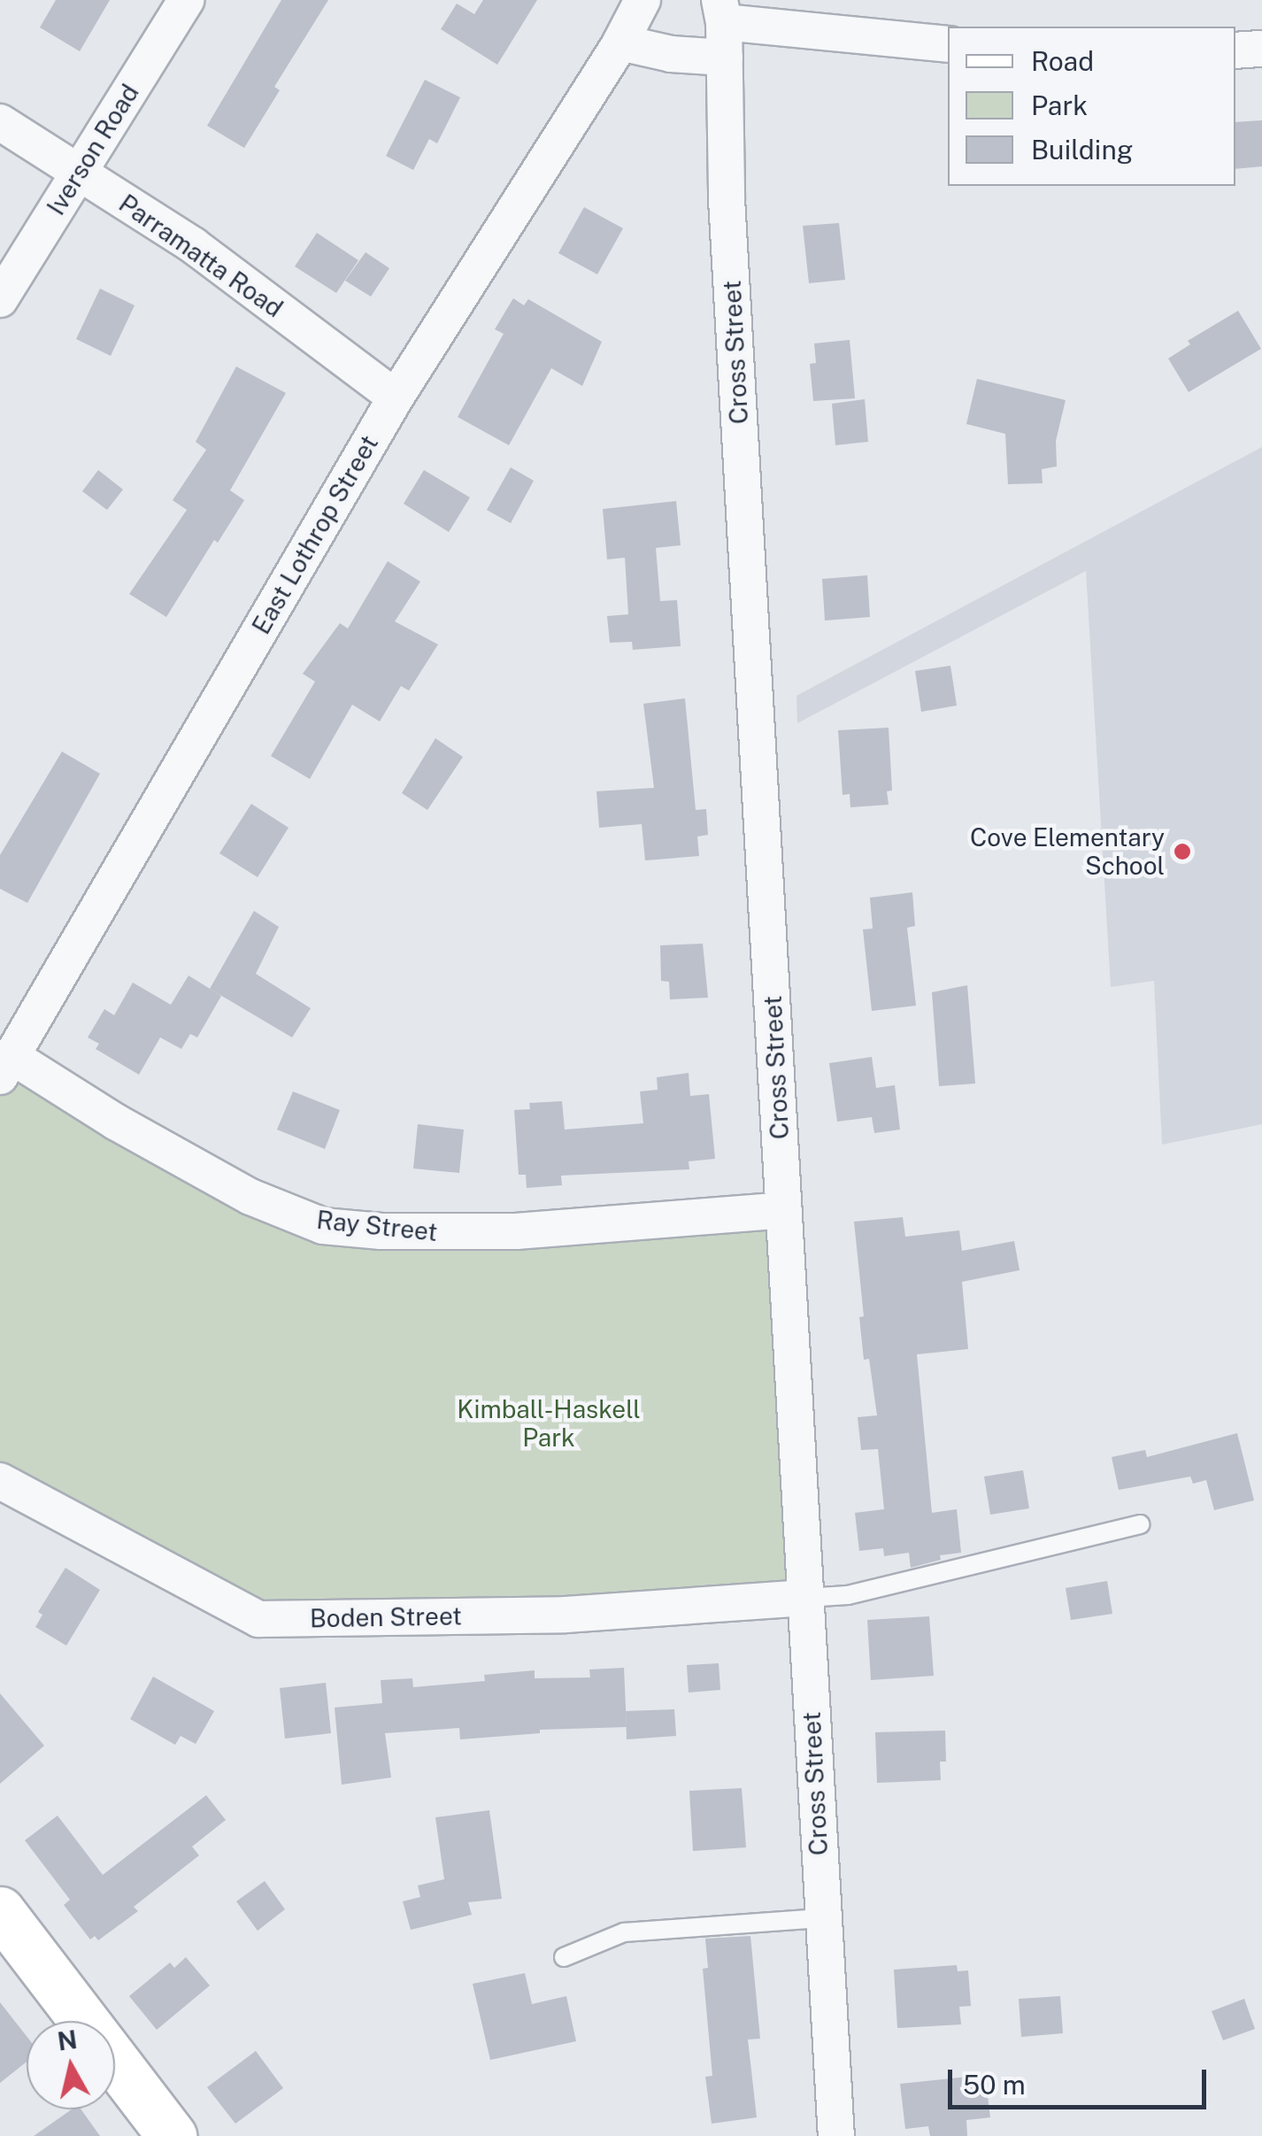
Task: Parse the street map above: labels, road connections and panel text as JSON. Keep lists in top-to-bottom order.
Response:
{
  "streets": {
    "street": [
      "Iverson Road",
      "Parramatta Road",
      "Cross Street",
      "East Lothrop Street",
      "Ray Street",
      "Boden Street"
    ]
  },
  "crossings": [
    ["Iverson Road", "Parramatta Road"],
    ["Parramatta Road", "East Lothrop Street"],
    ["Cross Street", "Ray Street"],
    ["Cross Street", "Boden Street"],
    ["East Lothrop Street", "Ray Street"]
  ],
  "parks": ["Kimball-Haskell Park"],
  "places": ["Cove Elementary School"],
  "legend": ["Road", "Park", "Building"],
  "scale_bar": "50 m",
  "north": "top"
}
